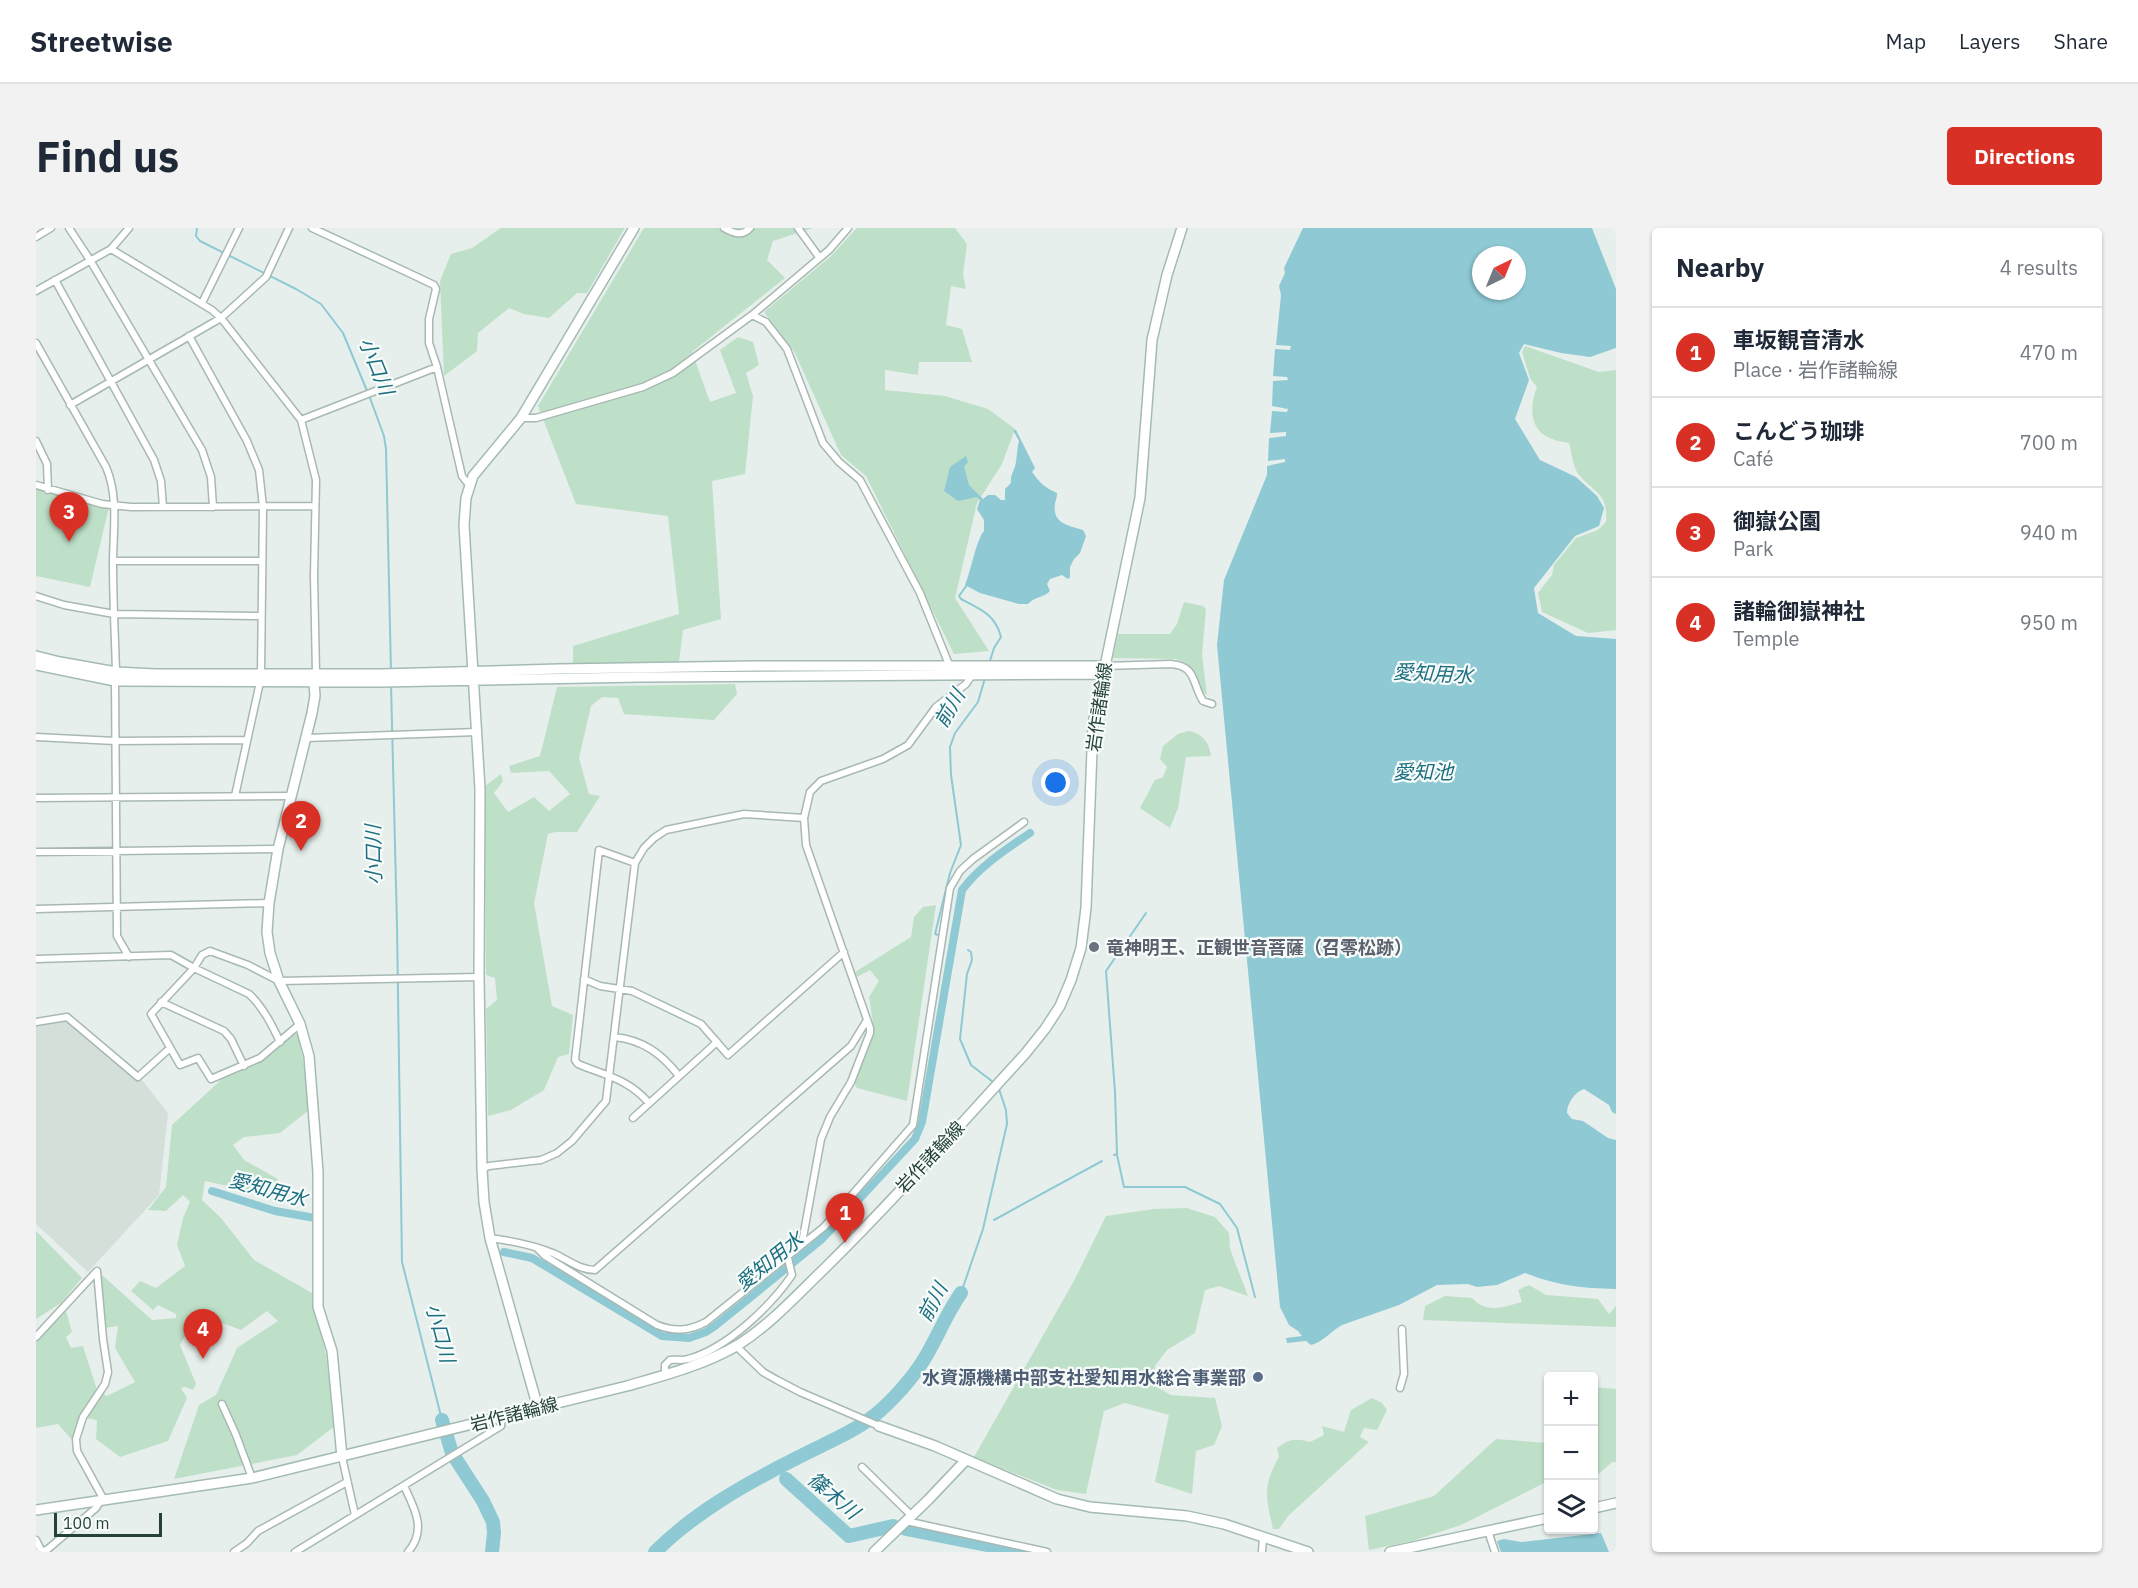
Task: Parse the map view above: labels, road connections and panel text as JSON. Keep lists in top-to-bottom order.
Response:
{
  "streets": {
    "street": ["岩作諸輪線"]
  },
  "water": [
    "小口川",
    "愛知用水",
    "前川",
    "愛知池",
    "篠木川"
  ],
  "places": ["竜神明王、正観世音菩薩（召零松跡）", "水資源機構中部支社愛知用水総合事業部"],
  "scale_bar": "100 m",
  "north": "top right",
  "page": {
    "header": "Streetwise",
    "nav": ["Map", "Layers", "Share"],
    "buttons": "Directions",
    "title": "Find us",
    "heading": ["Nearby", "4 results"],
    "list": [
      {
        "mark": "1",
        "name": "車坂観音清水",
        "note": "Place · 岩作諸輪線",
        "value": "470 m"
      },
      {
        "mark": "2",
        "name": "こんどう珈琲",
        "note": "Café",
        "value": "700 m"
      },
      {
        "mark": "3",
        "name": "御嶽公園",
        "note": "Park",
        "value": "940 m"
      },
      {
        "mark": "4",
        "name": "諸輪御嶽神社",
        "note": "Temple",
        "value": "950 m"
      }
    ],
    "pins": [
      "3",
      "2",
      "1",
      "4"
    ],
    "map_buttons": ["+", "−"],
    "scale": "100 m"
  }
}
